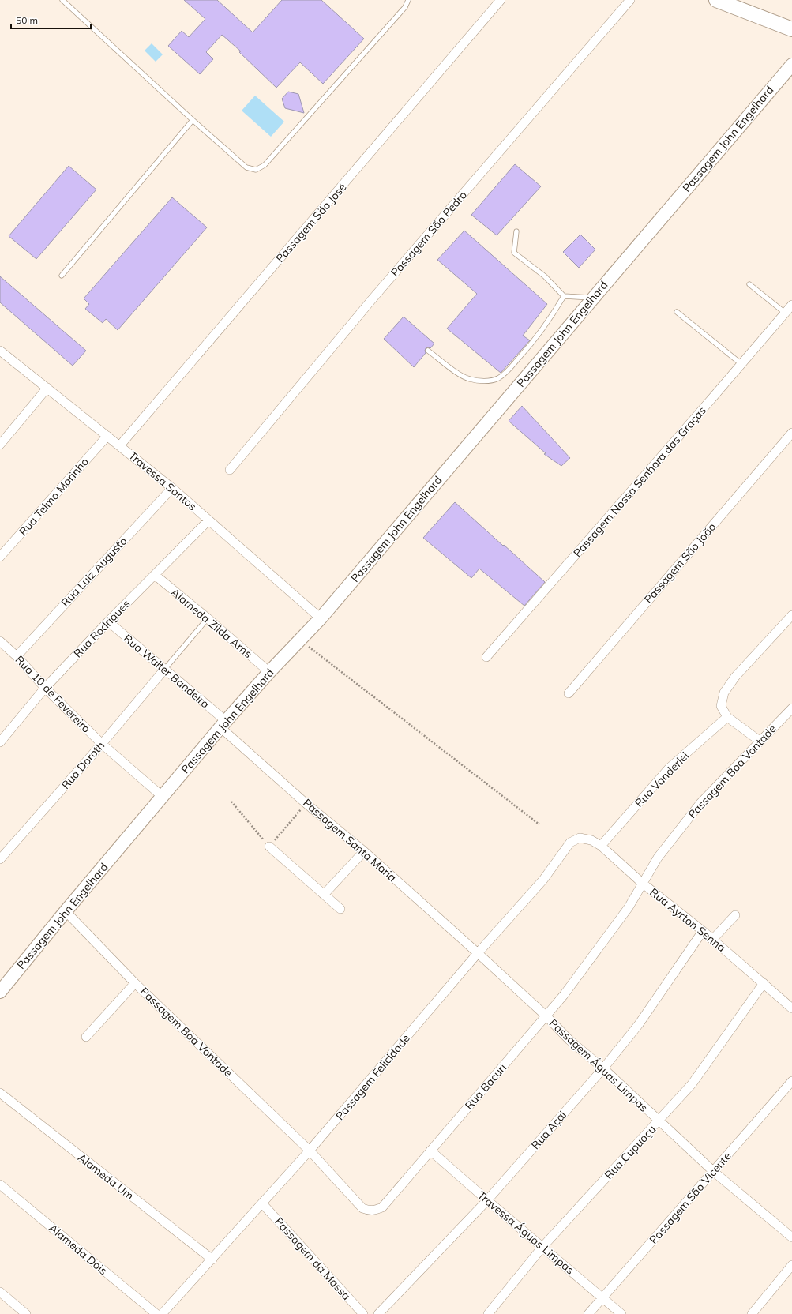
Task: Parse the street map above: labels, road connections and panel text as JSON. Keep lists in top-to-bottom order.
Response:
{
  "streets": {
    "main road": ["Passagem John Engelhard"],
    "street": [
      "Passagem São José",
      "Passagem São Pedro",
      "Travessa Santos",
      "Passagem Nossa Senhora das Graças",
      "Rua Telmo Marinho",
      "Passagem São João",
      "Rua Luiz Augusto",
      "Alameda Zilda Arns",
      "Rua Rodrigues",
      "Rua Walter Bandeira",
      "Rua 10 de Fevereiro",
      "Rua Doroth",
      "Passagem Boa Vontade",
      "Rua Vanderlei",
      "Passagem Santa Maria",
      "Rua Ayrton Senna",
      "Passagem Águas Limpas",
      "Passagem Felicidade",
      "Rua Bacuri",
      "Rua Açai",
      "Rua Cupuaçu",
      "Alameda Um",
      "Passagem São Vicente",
      "Travessa Águas Limpas",
      "Alameda Dois",
      "Passagem da Massa"
    ]
  },
  "crossings": [
    ["Passagem John Engelhard", "Travessa Santos"],
    ["Passagem John Engelhard", "Alameda Zilda Arns"],
    ["Passagem John Engelhard", "Rua Walter Bandeira"],
    ["Passagem John Engelhard", "Rua 10 de Fevereiro"],
    ["Passagem John Engelhard", "Passagem Boa Vontade"],
    ["Passagem John Engelhard", "Passagem Santa Maria"],
    ["Passagem São José", "Travessa Santos"],
    ["Travessa Santos", "Rua Telmo Marinho"],
    ["Travessa Santos", "Rua Luiz Augusto"],
    ["Travessa Santos", "Rua Rodrigues"],
    ["Rua Luiz Augusto", "Rua 10 de Fevereiro"],
    ["Alameda Zilda Arns", "Rua Rodrigues"],
    ["Rua Rodrigues", "Rua Walter Bandeira"],
    ["Rua Rodrigues", "Rua 10 de Fevereiro"],
    ["Rua Walter Bandeira", "Rua Doroth"],
    ["Rua Walter Bandeira", "Passagem Santa Maria"],
    ["Rua 10 de Fevereiro", "Rua Doroth"],
    ["Passagem Boa Vontade", "Rua Ayrton Senna"],
    ["Passagem Boa Vontade", "Passagem Felicidade"],
    ["Passagem Boa Vontade", "Rua Bacuri"],
    ["Rua Vanderlei", "Rua Ayrton Senna"],
    ["Passagem Santa Maria", "Passagem Águas Limpas"],
    ["Passagem Santa Maria", "Passagem Felicidade"],
    ["Rua Ayrton Senna", "Passagem Felicidade"],
    ["Rua Ayrton Senna", "Rua Bacuri"],
    ["Rua Ayrton Senna", "Rua Açai"],
    ["Rua Ayrton Senna", "Rua Cupuaçu"],
    ["Passagem Águas Limpas", "Passagem Felicidade"],
    ["Passagem Águas Limpas", "Rua Bacuri"],
    ["Passagem Águas Limpas", "Rua Açai"],
    ["Passagem Águas Limpas", "Rua Cupuaçu"],
    ["Passagem Águas Limpas", "Passagem São Vicente"],
    ["Passagem Felicidade", "Rua Bacuri"],
    ["Passagem Felicidade", "Alameda Um"],
    ["Passagem Felicidade", "Passagem da Massa"],
    ["Rua Bacuri", "Travessa Águas Limpas"],
    ["Rua Açai", "Travessa Águas Limpas"],
    ["Rua Cupuaçu", "Travessa Águas Limpas"],
    ["Passagem São Vicente", "Travessa Águas Limpas"]
  ],
  "scale_bar": "50 m"
}
